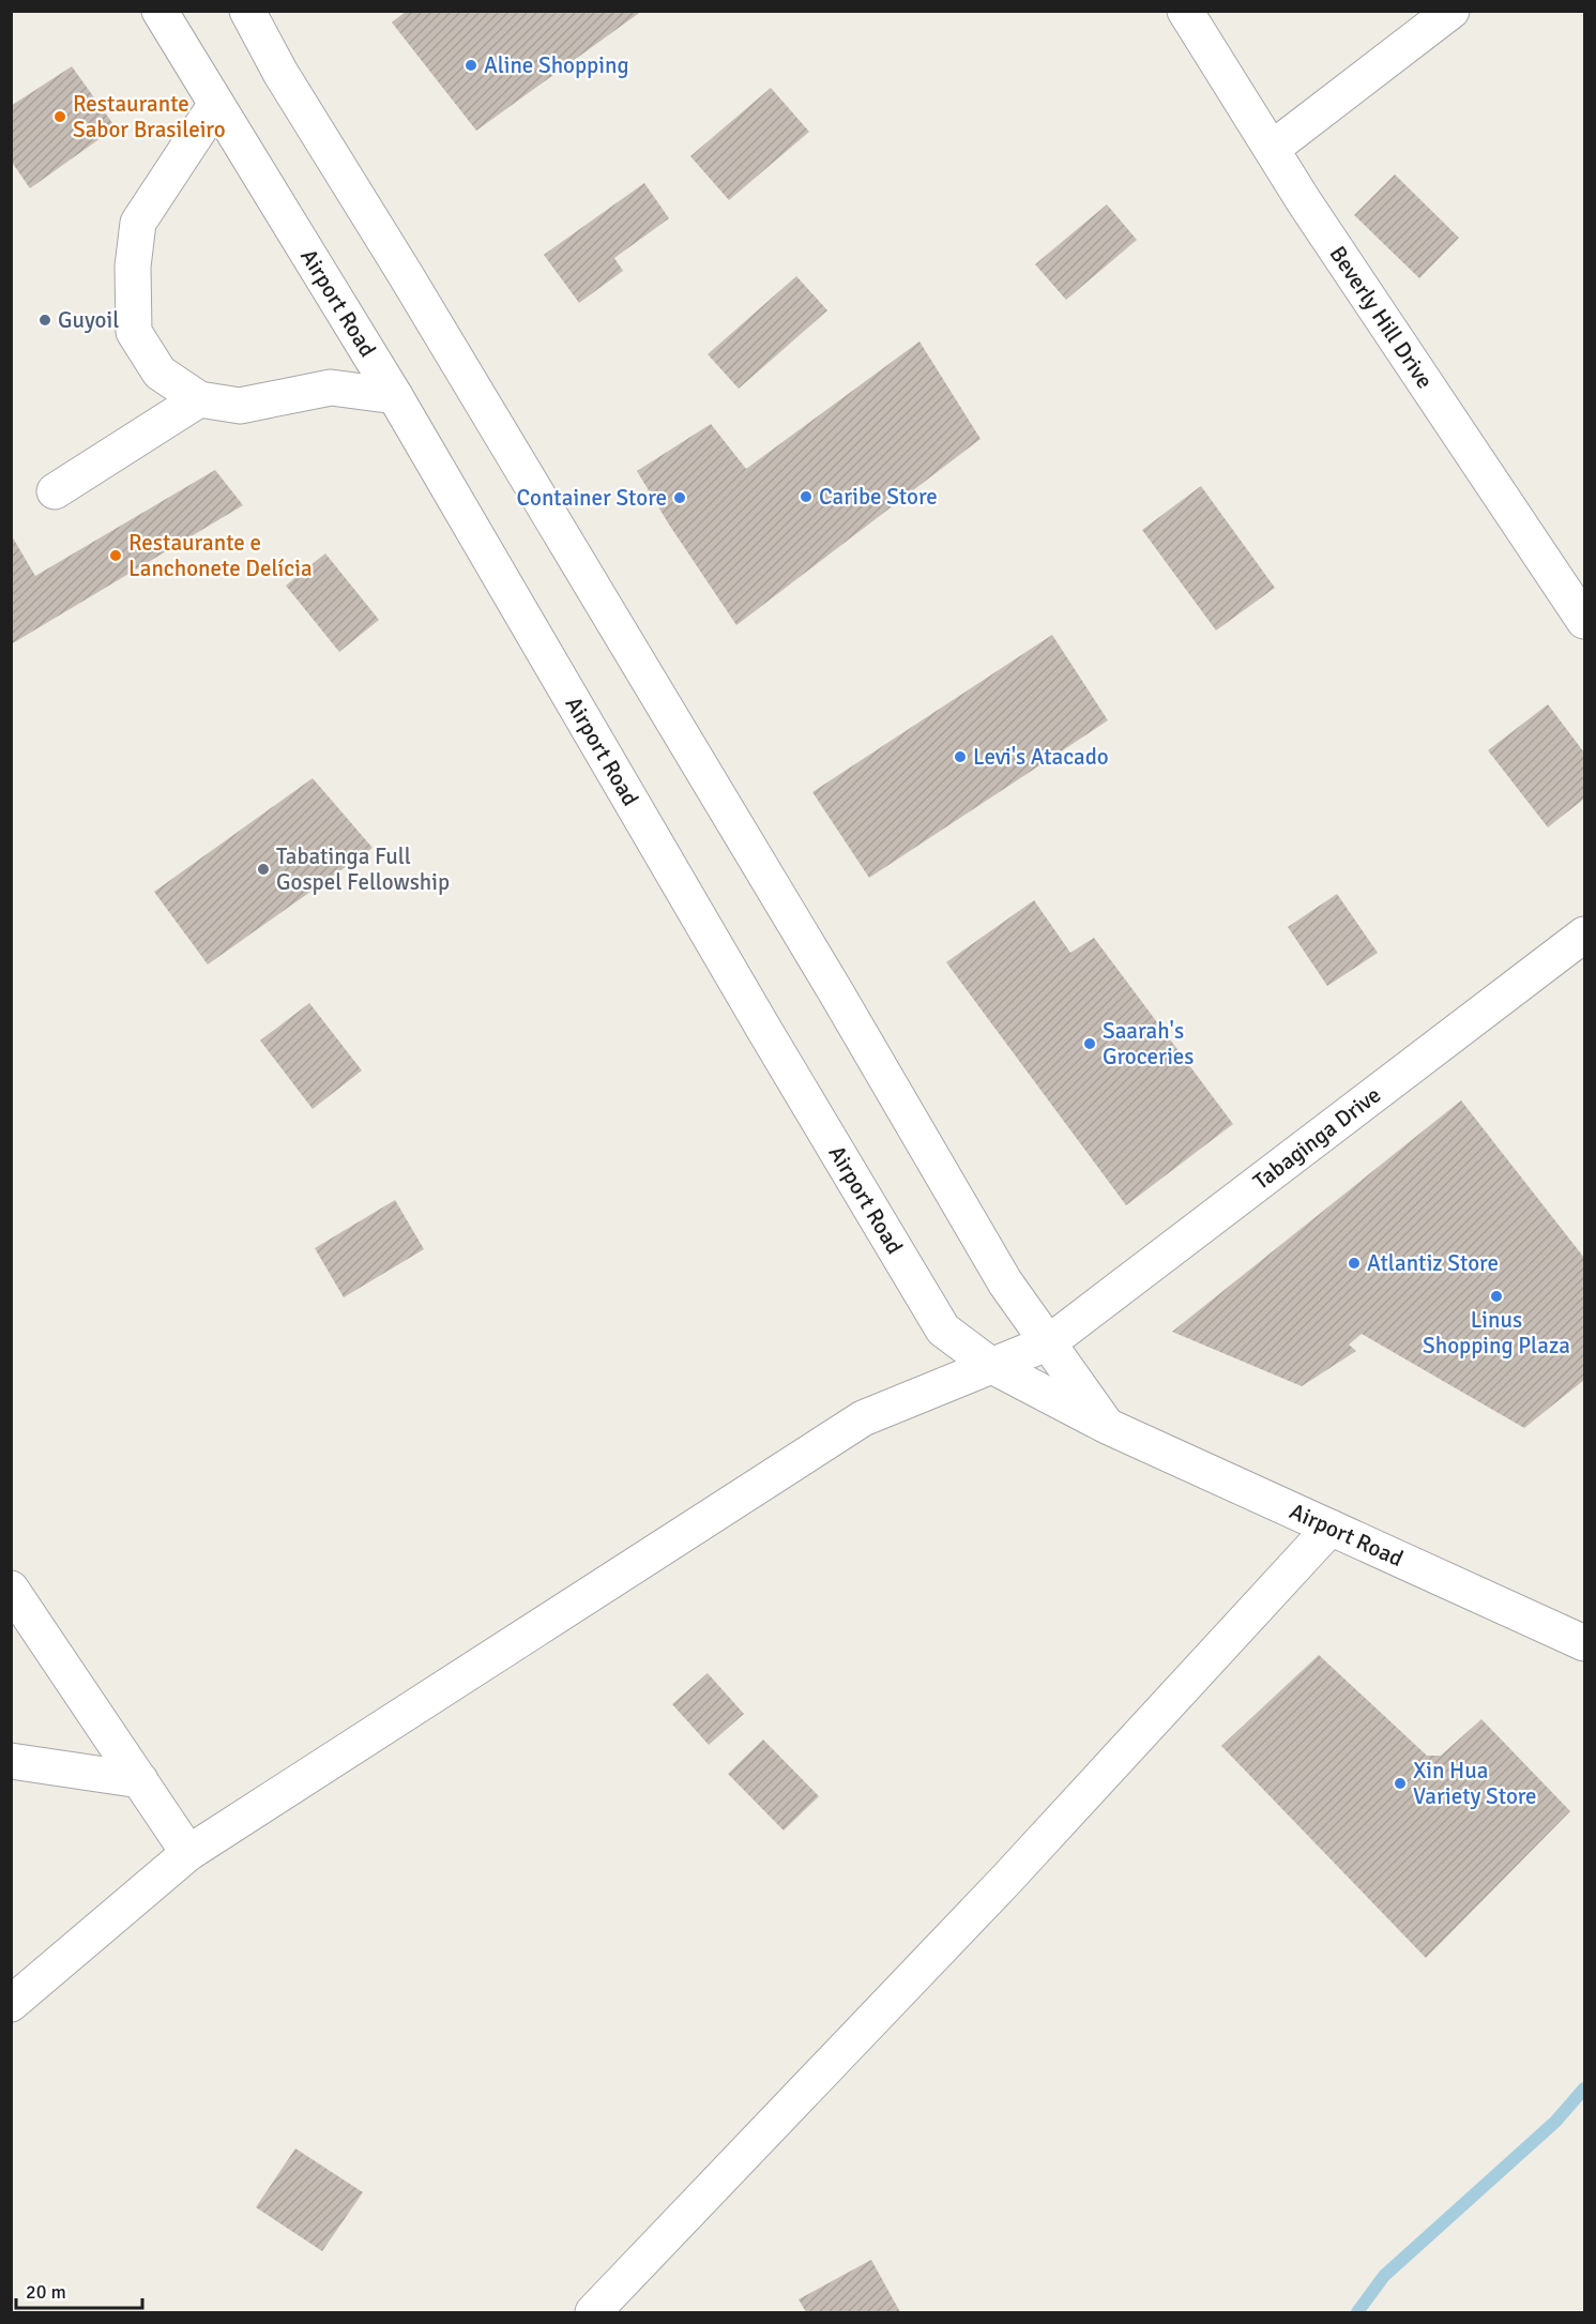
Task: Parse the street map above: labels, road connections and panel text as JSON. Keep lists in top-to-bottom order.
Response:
{
  "streets": {
    "street": ["Airport Road", "Beverly Hill Drive", "Tabaginga Drive"]
  },
  "crossings": [
    ["Airport Road", "Tabaginga Drive"]
  ],
  "places": [
    "Aline Shopping",
    "Restaurante Sabor Brasileiro",
    "Guyoil",
    "Caribe Store",
    "Container Store",
    "Restaurante e Lanchonete Delícia",
    "Levi's Atacado",
    "Tabatinga Full Gospel Fellowship",
    "Saarah's Groceries",
    "Atlantiz Store",
    "Linus Shopping Plaza",
    "Xin Hua Variety Store"
  ],
  "scale_bar": "20 m"
}
